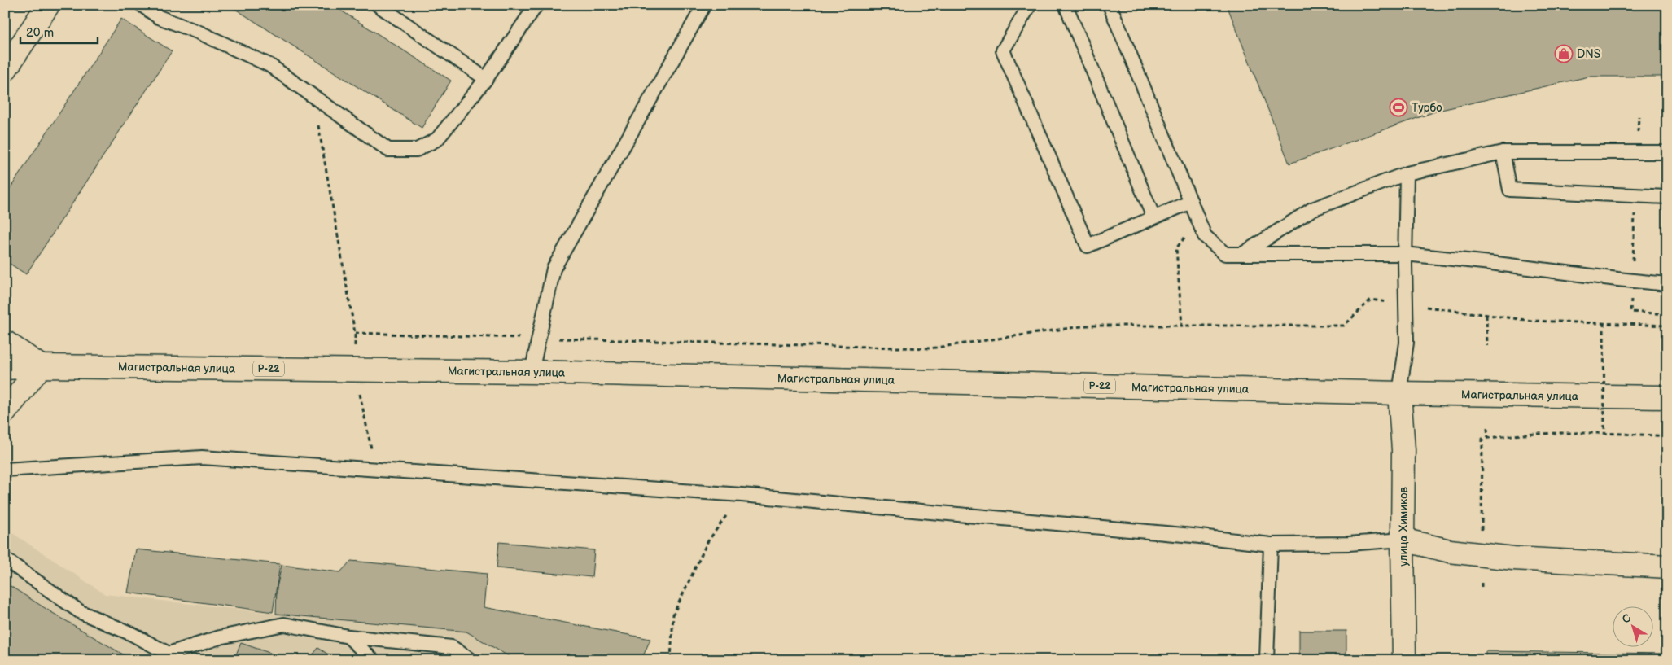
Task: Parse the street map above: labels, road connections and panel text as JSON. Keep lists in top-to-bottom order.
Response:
{
  "streets": {
    "main road": ["Магистральная улица", "Р-22", "улица Химиков"]
  },
  "crossings": [
    ["Магистральная улица", "улица Химиков"]
  ],
  "places": {
    "shop": ["DNS"],
    "sports": ["Турбо"]
  },
  "scale_bar": "20 m",
  "north": "top left"
}
